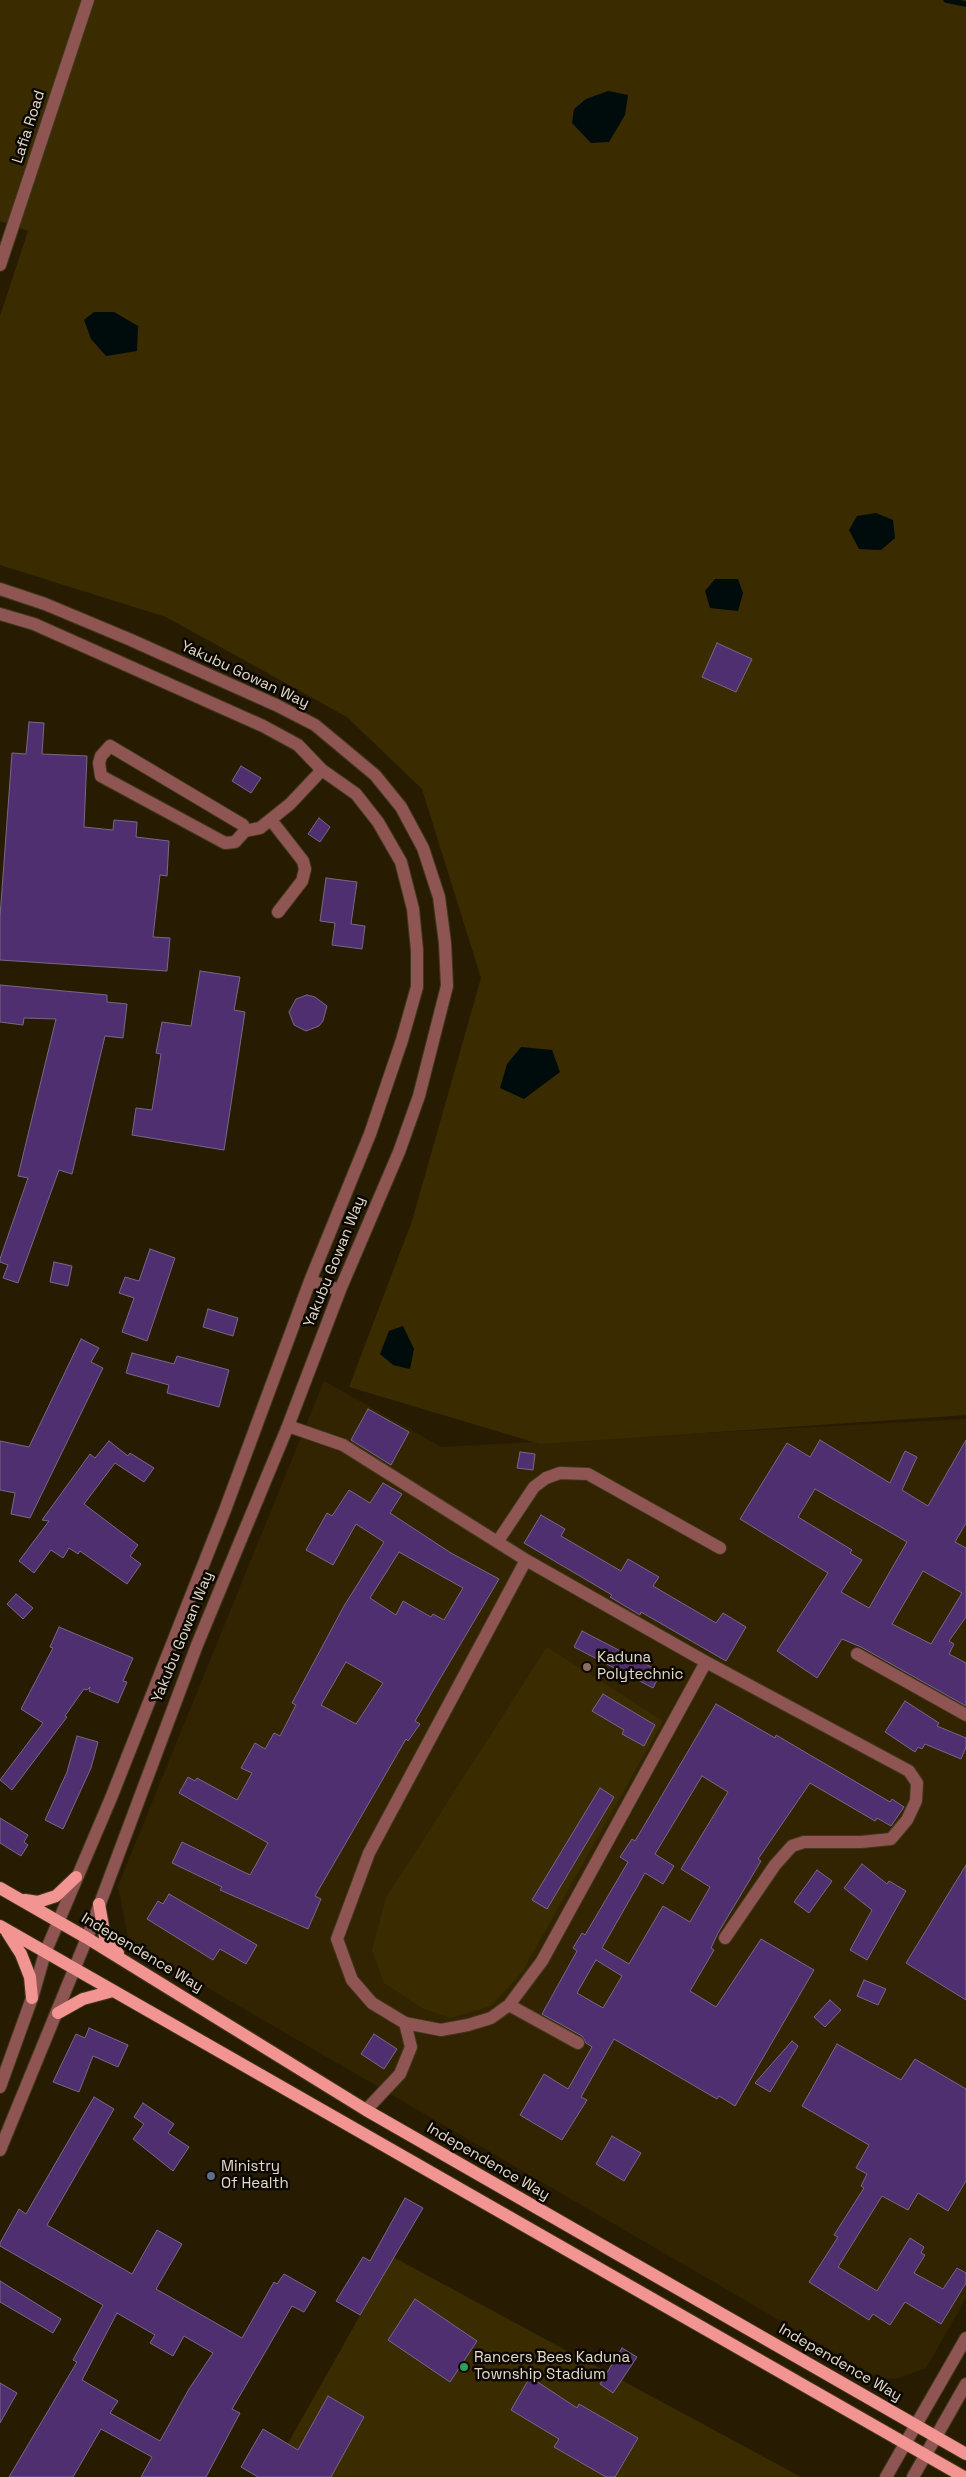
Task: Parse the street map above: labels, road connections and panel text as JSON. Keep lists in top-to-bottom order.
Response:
{
  "streets": {
    "main road": ["Independence Way"],
    "street": ["Lafia Road", "Yakubu Gowan Way"]
  },
  "crossings": [
    ["Yakubu Gowan Way", "Independence Way"]
  ],
  "places": ["Kaduna Polytechnic", "Ministry Of Health", "Rancers Bees Kaduna Township Stadium"]
}
